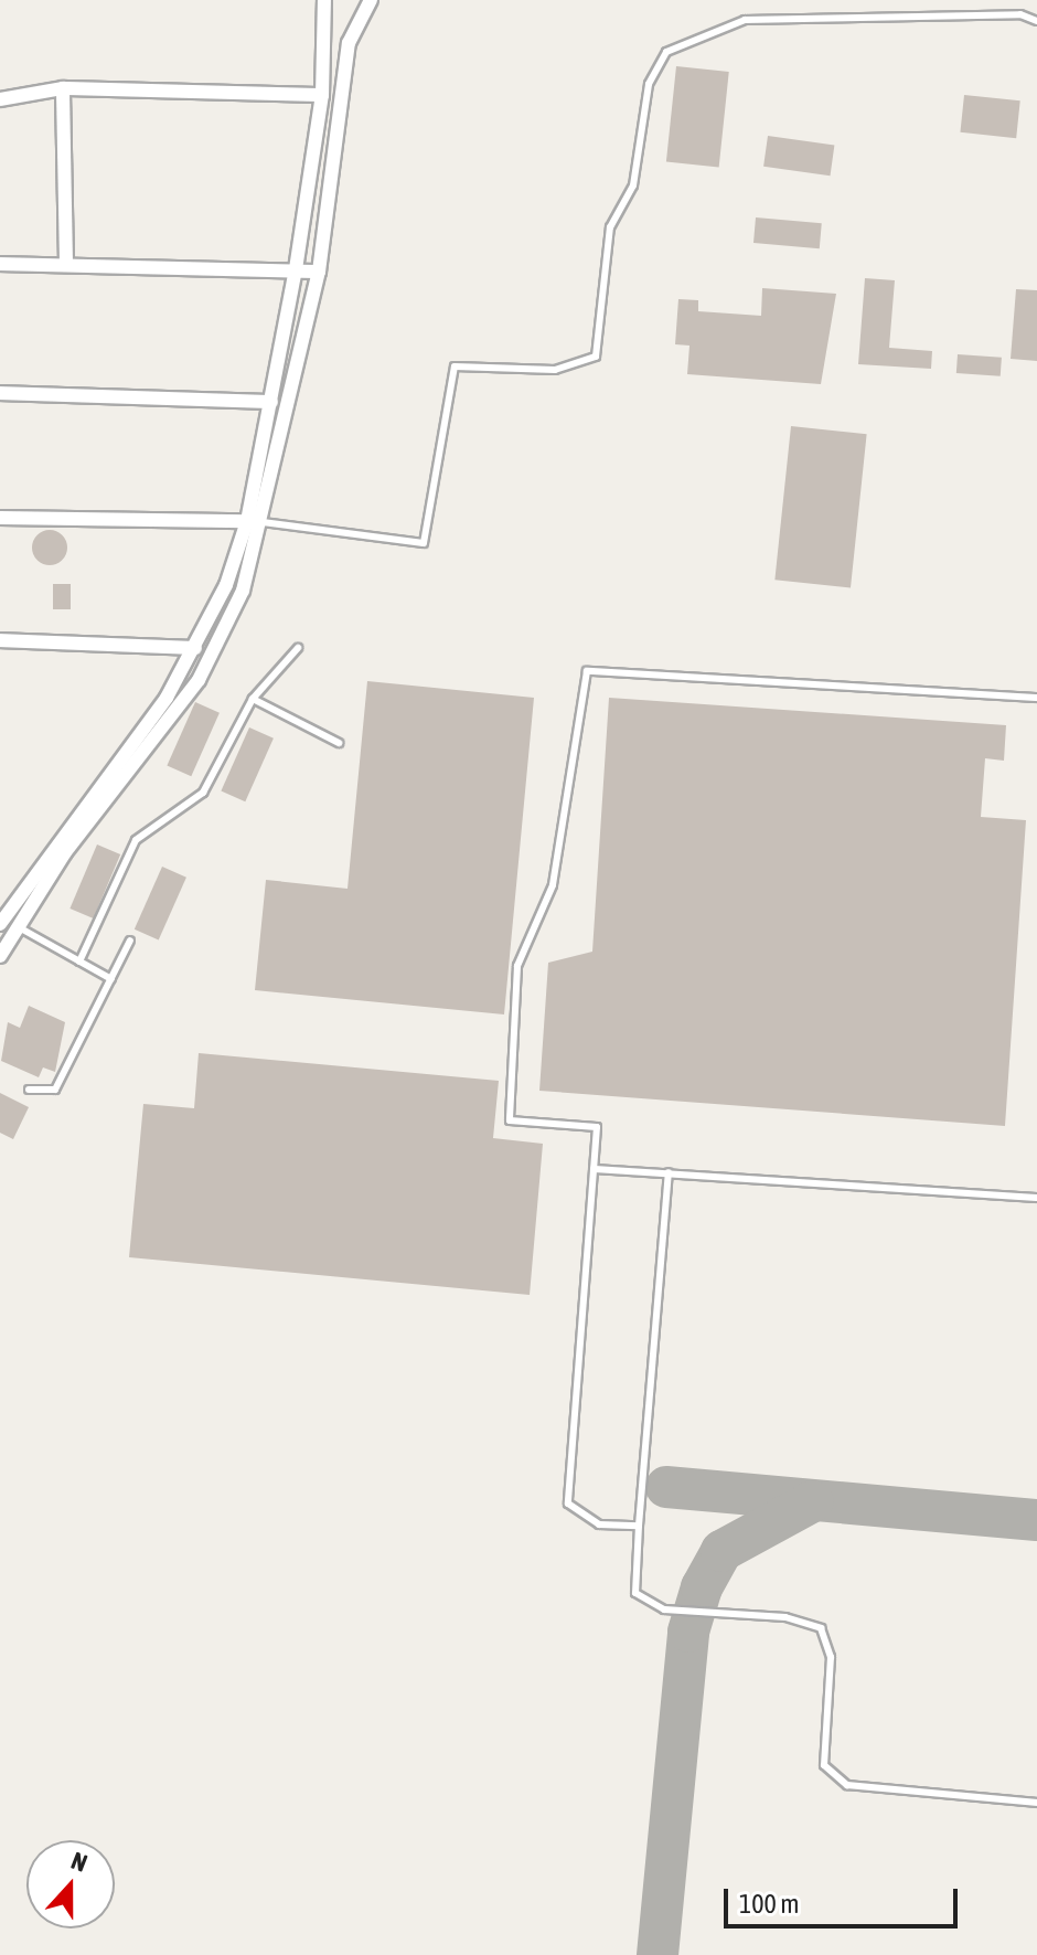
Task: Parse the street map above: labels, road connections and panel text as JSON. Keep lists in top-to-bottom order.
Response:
{
  "scale_bar": "100 m",
  "north": "top"
}
